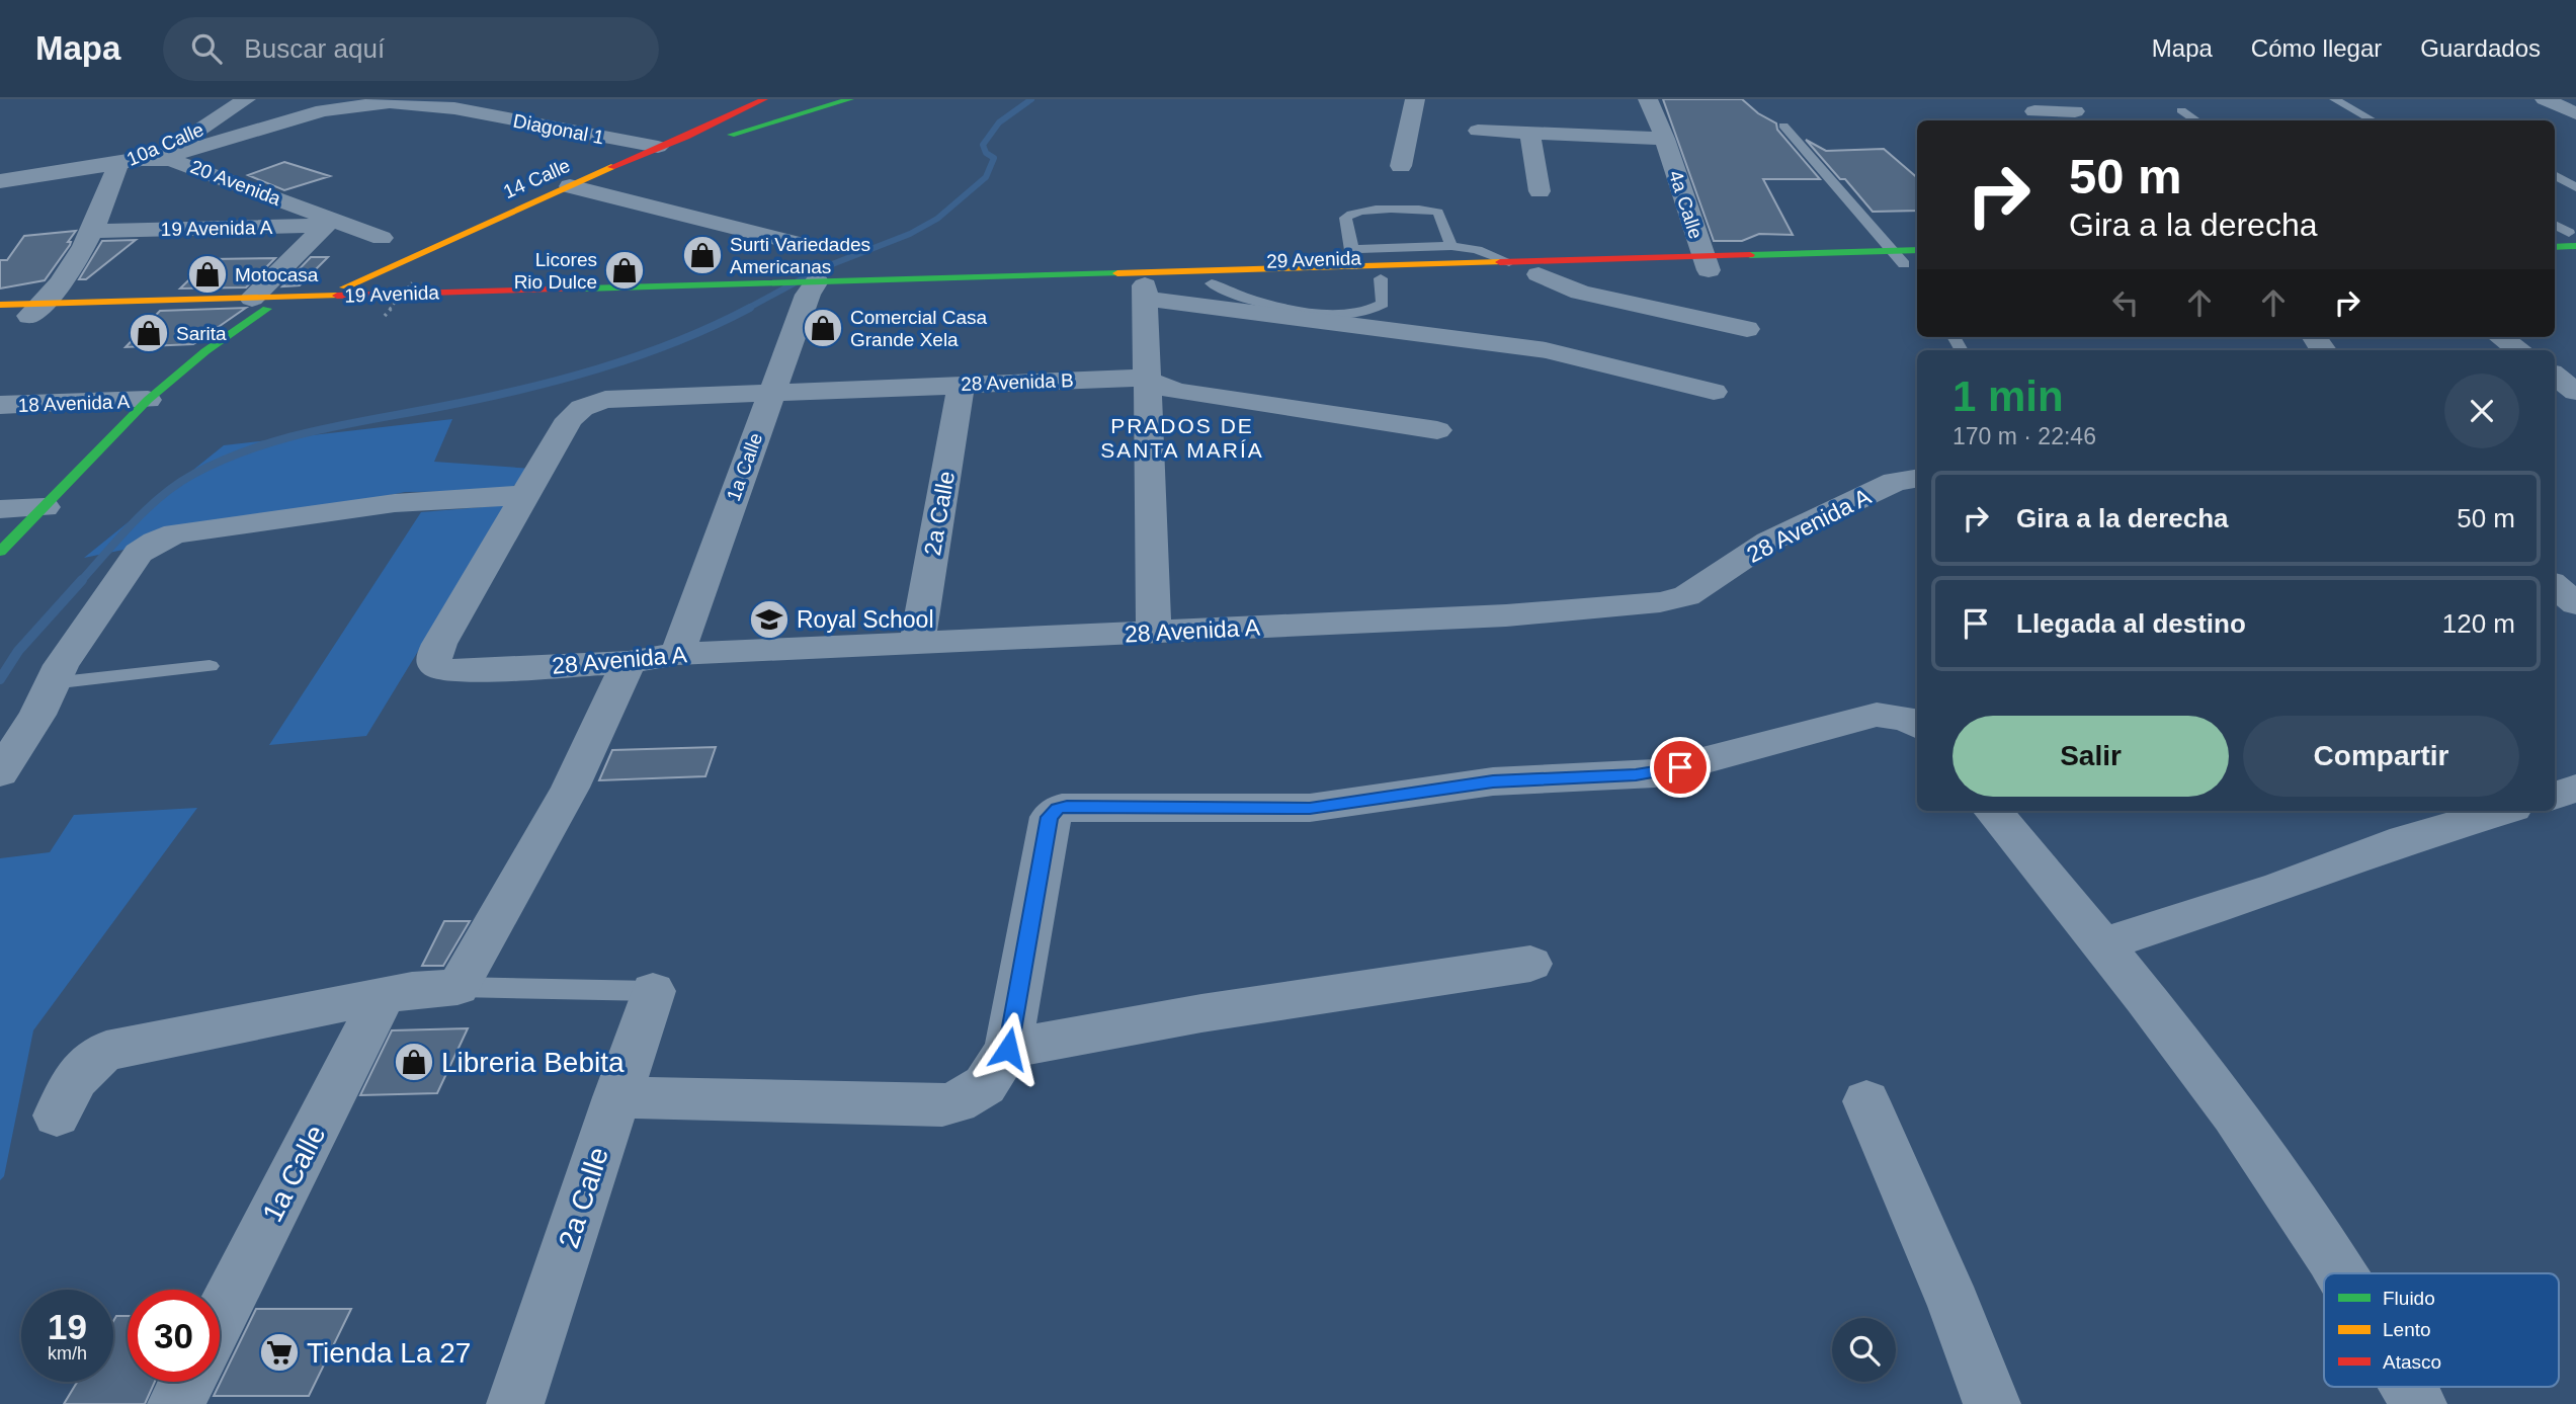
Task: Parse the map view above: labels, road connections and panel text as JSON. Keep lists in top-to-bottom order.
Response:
{
  "streets": {
    "main road": [
      "Diagonal 1",
      "14 Calle",
      "29 Avenida",
      "19 Avenida"
    ],
    "street": [
      "10a Calle",
      "20 Avenida",
      "4a Calle",
      "19 Avenida A",
      "28 Avenida B",
      "18 Avenida A",
      "1a Calle",
      "2a Calle",
      "28 Avenida A"
    ]
  },
  "crossings": [
    ["Diagonal 1", "10a Calle"],
    ["Diagonal 1", "14 Calle"],
    ["Diagonal 1", "20 Avenida"],
    ["10a Calle", "20 Avenida"],
    ["14 Calle", "19 Avenida"],
    ["20 Avenida", "19 Avenida A"],
    ["4a Calle", "29 Avenida"],
    ["29 Avenida", "19 Avenida"],
    ["29 Avenida", "1a Calle"],
    ["28 Avenida B", "1a Calle"],
    ["28 Avenida B", "2a Calle"],
    ["28 Avenida B", "28 Avenida A"],
    ["1a Calle", "28 Avenida A"],
    ["2a Calle", "28 Avenida A"]
  ],
  "districts": ["PRADOS DE SANTA MARÍA"],
  "places": {
    "shop": [
      "Surti Variedades Americanas",
      "Licores Rio Dulce",
      "Motocasa",
      "Comercial Casa Grande Xela",
      "Sarita",
      "Libreria Bebita"
    ],
    "school or university": ["Royal School"],
    "supermarket": ["Tienda La 27"]
  },
  "legend": ["Fluido", "Lento", "Atasco"],
  "page": {
    "header": "Mapa",
    "search": "Buscar aquí",
    "nav": ["Mapa", "Cómo llegar", "Guardados"],
    "turn": ["50 m", "Gira a la derecha"],
    "heading": ["1 min", "170 m · 22:46"],
    "list": [
      {
        "name": "Gira a la derecha",
        "value": "50 m"
      },
      {
        "name": "Llegada al destino",
        "value": "120 m"
      }
    ],
    "buttons": ["Salir", "Compartir"],
    "speed": "19 km/h",
    "limit": "30"
  }
}
